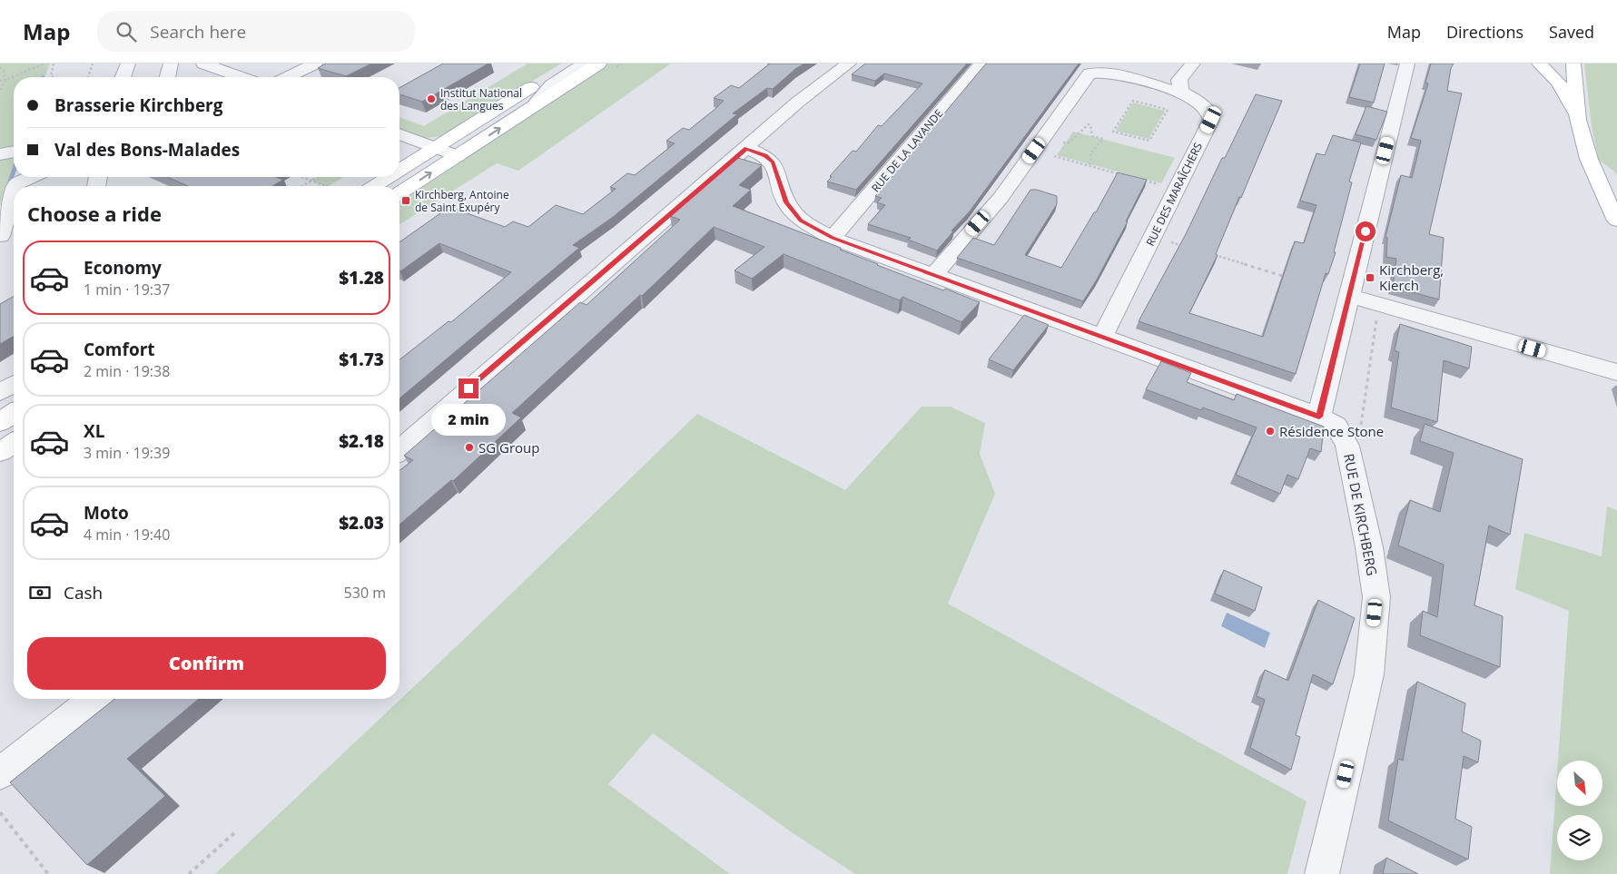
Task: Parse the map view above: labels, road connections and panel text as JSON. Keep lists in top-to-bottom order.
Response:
{
  "streets": {
    "street": ["RUE DE LA LAVANDE", "RUE DES MARAÎCHERS", "RUE DE KIRCHBERG"]
  },
  "crossings": [
    ["RUE DE LA LAVANDE", "RUE DE KIRCHBERG"],
    ["RUE DES MARAÎCHERS", "RUE DE KIRCHBERG"]
  ],
  "places": {
    "other": ["Institut National des Langues", "Résidence Stone", "SG Group"],
    "transit": ["Kirchberg, Antoine de Saint Exupéry", "Kirchberg, Kierch"]
  },
  "north": "bottom right",
  "page": {
    "header": "Map",
    "search": "Search here",
    "nav": ["Map", "Directions", "Saved"],
    "banner": ["Brasserie Kirchberg", "Val des Bons-Malades"],
    "heading": "Choose a ride",
    "list": [
      {
        "name": "Economy",
        "note": "1 min · 19:37",
        "value": "$1.28"
      },
      {
        "name": "Comfort",
        "note": "2 min · 19:38",
        "value": "$1.73"
      },
      {
        "name": "XL",
        "note": "3 min · 19:39",
        "value": "$2.18"
      },
      {
        "name": "Moto",
        "note": "4 min · 19:40",
        "value": "$2.03"
      }
    ],
    "bubble": "2 min",
    "pay": ["Cash", "530 m"],
    "buttons": "Confirm"
  }
}
